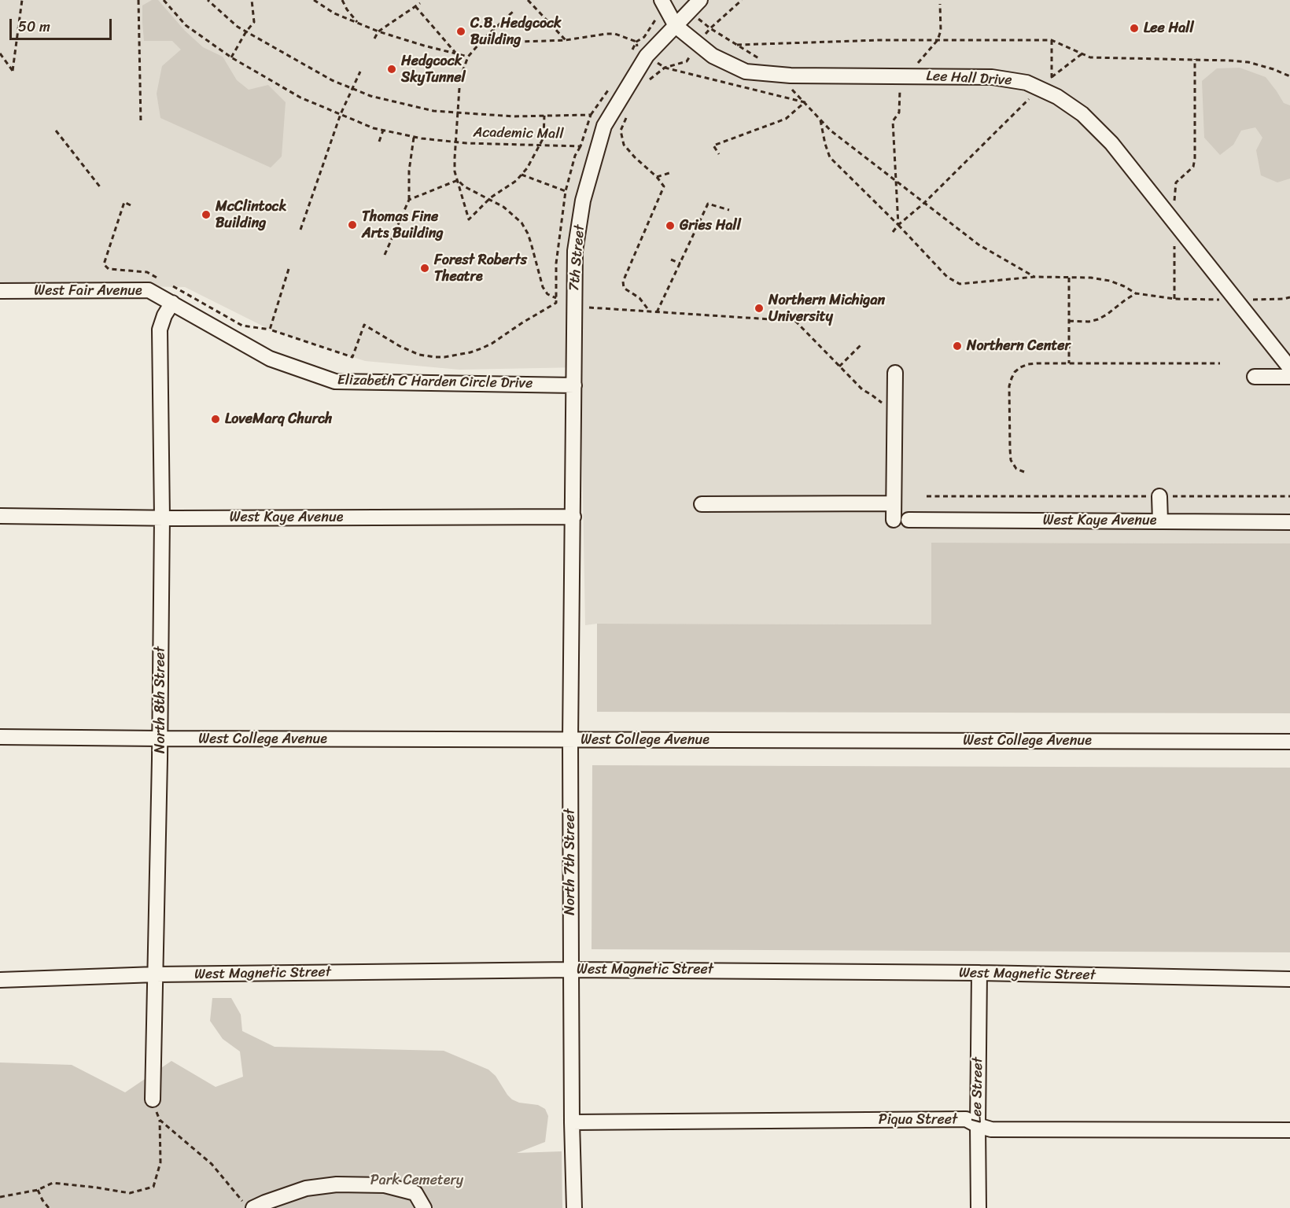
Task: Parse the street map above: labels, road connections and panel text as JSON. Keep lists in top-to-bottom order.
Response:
{
  "streets": {
    "street": [
      "Lee Hall Drive",
      "7th Street",
      "West Fair Avenue",
      "Elizabeth C Harden Circle Drive",
      "West Kaye Avenue",
      "North 8th Street",
      "West College Avenue",
      "North 7th Street",
      "West Magnetic Street",
      "Lee Street",
      "Piqua Street"
    ],
    "path": ["Academic Mall"]
  },
  "crossings": [
    ["Lee Hall Drive", "7th Street"],
    ["7th Street", "Elizabeth C Harden Circle Drive"],
    ["7th Street", "West Kaye Avenue"],
    ["7th Street", "North 7th Street"],
    ["West Fair Avenue", "Elizabeth C Harden Circle Drive"],
    ["West Fair Avenue", "North 8th Street"],
    ["Elizabeth C Harden Circle Drive", "North 8th Street"],
    ["West Kaye Avenue", "North 8th Street"],
    ["West Kaye Avenue", "North 7th Street"],
    ["North 8th Street", "West College Avenue"],
    ["North 8th Street", "West Magnetic Street"],
    ["West College Avenue", "North 7th Street"],
    ["North 7th Street", "West Magnetic Street"],
    ["North 7th Street", "Piqua Street"],
    ["West Magnetic Street", "Lee Street"],
    ["Lee Street", "Piqua Street"]
  ],
  "parks": ["Park Cemetery"],
  "places": [
    "Lee Hall",
    "C.B. Hedgcock Building",
    "Hedgcock SkyTunnel",
    "McClintock Building",
    "Thomas Fine Arts Building",
    "Gries Hall",
    "Forest Roberts Theatre",
    "Northern Michigan University",
    "Northern Center",
    "LoveMarq Church"
  ],
  "scale_bar": "50 m"
}
